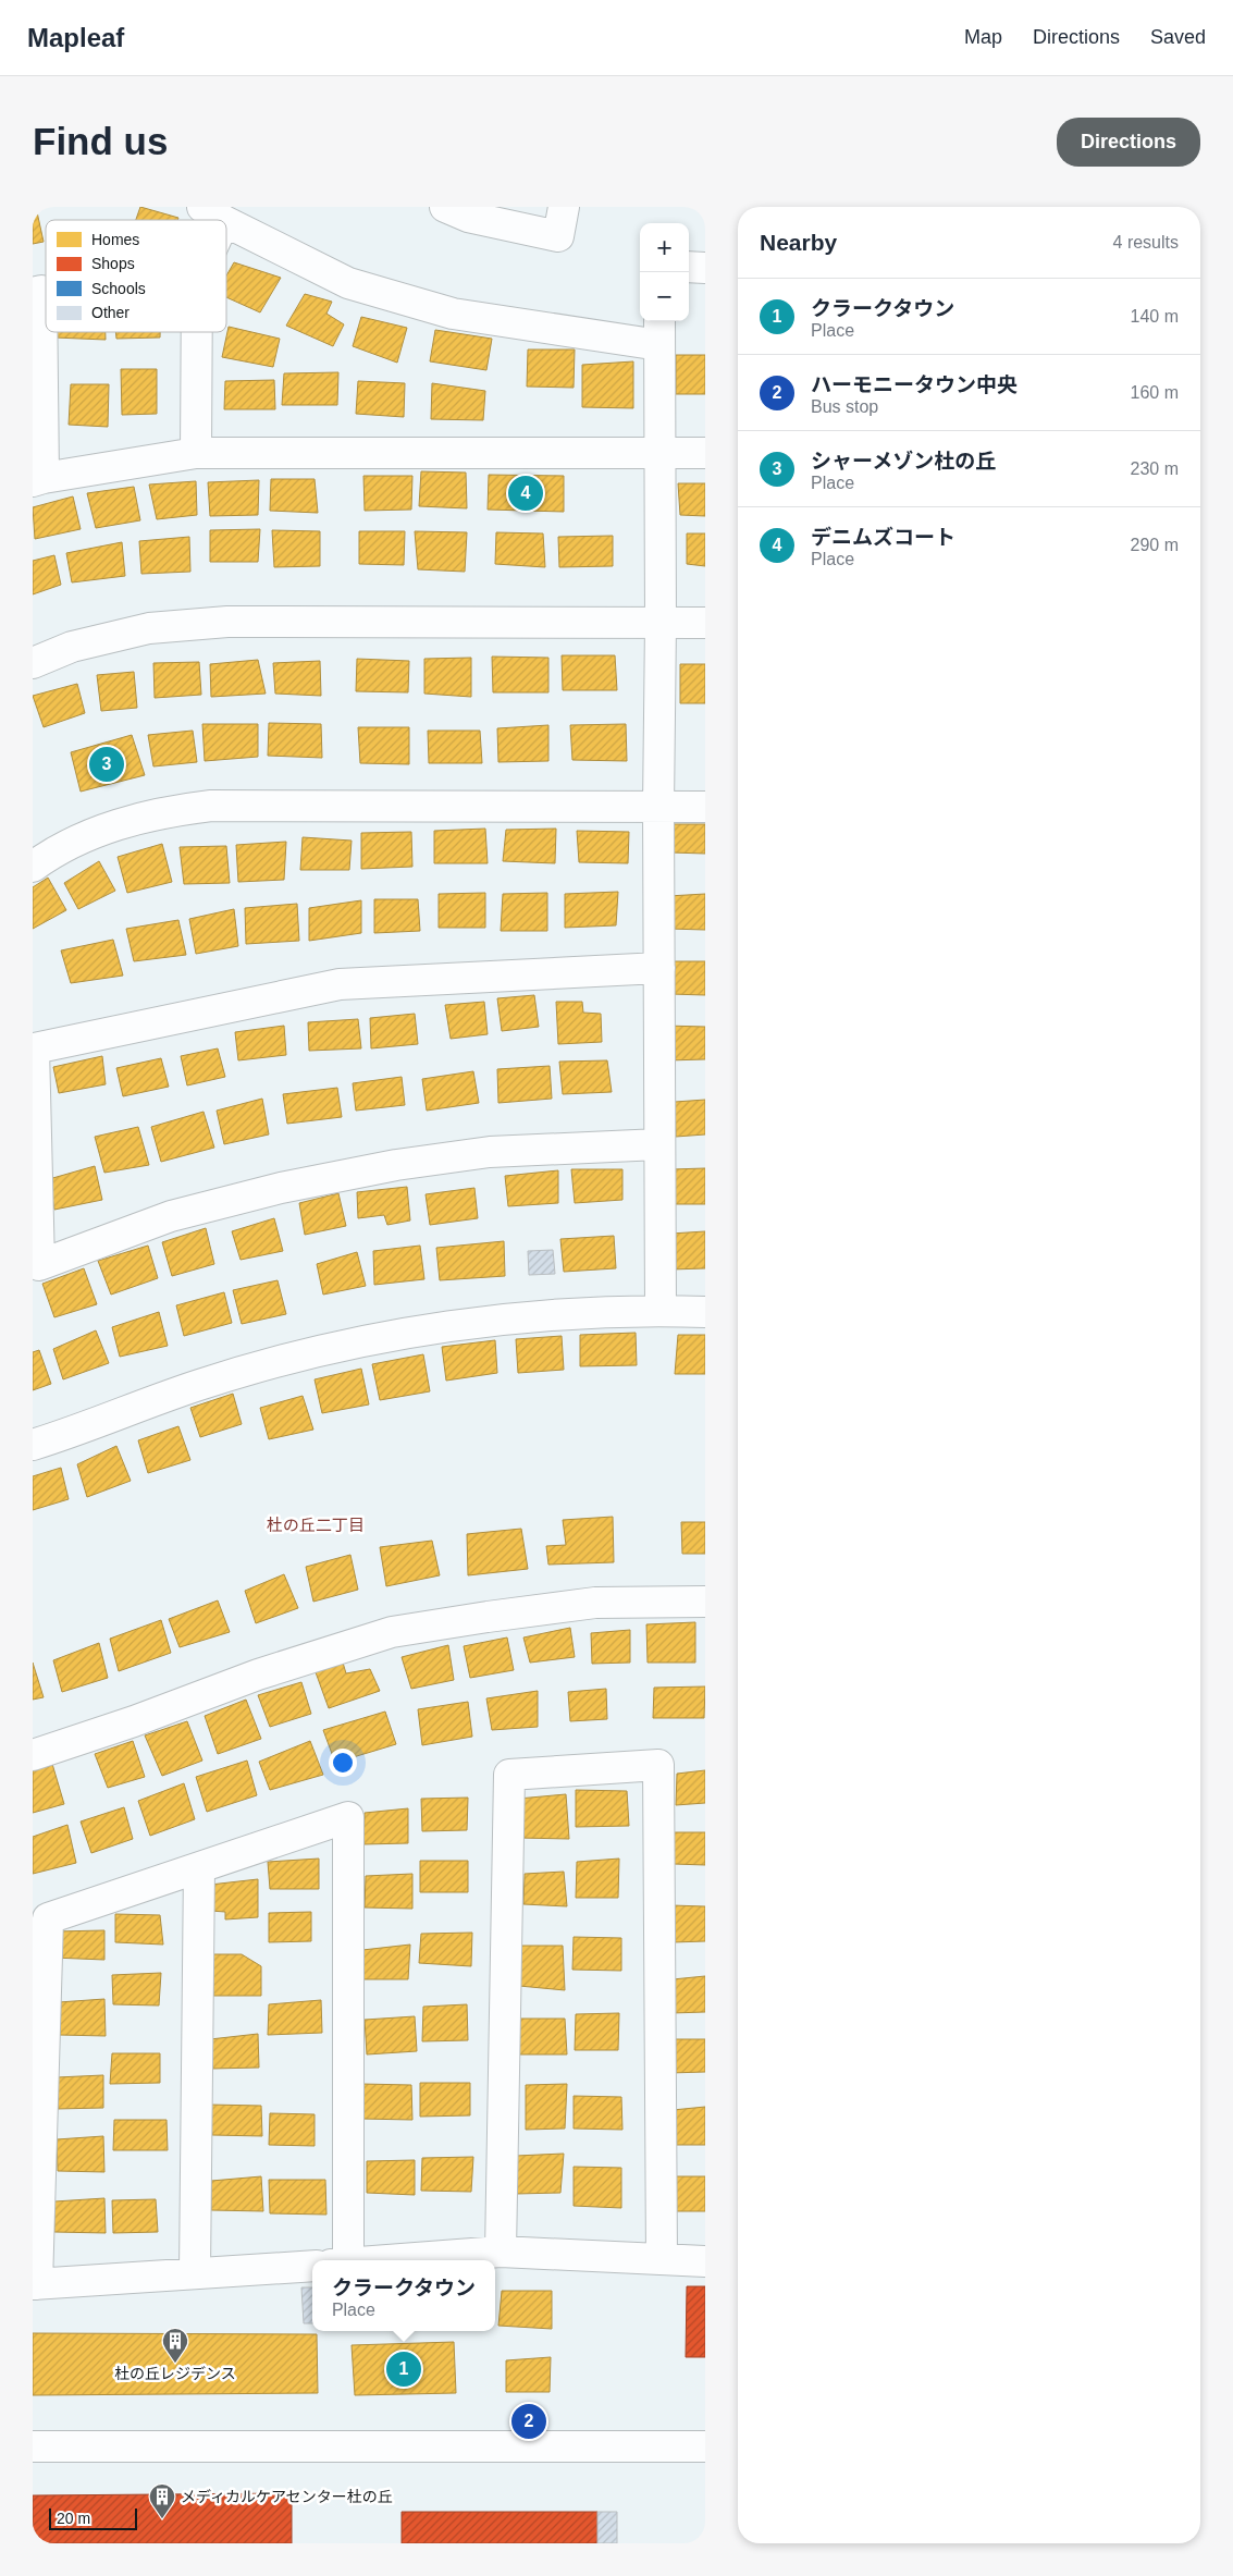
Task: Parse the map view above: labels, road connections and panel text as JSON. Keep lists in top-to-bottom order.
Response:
{
  "districts": ["杜の丘二丁目"],
  "places": {
    "building": ["杜の丘レジデンス", "メディカルケアセンター杜の丘"]
  },
  "legend": [
    "Homes",
    "Shops",
    "Schools",
    "Other"
  ],
  "scale_bar": "20 m",
  "page": {
    "header": "Mapleaf",
    "nav": ["Map", "Directions", "Saved"],
    "buttons": "Directions",
    "title": "Find us",
    "heading": ["Nearby", "4 results"],
    "map_buttons": ["+", "−"],
    "list": [
      {
        "mark": "1",
        "name": "クラークタウン",
        "note": "Place",
        "value": "140 m"
      },
      {
        "mark": "2",
        "name": "ハーモニータウン中央",
        "note": "Bus stop",
        "value": "160 m"
      },
      {
        "mark": "3",
        "name": "シャーメゾン杜の丘",
        "note": "Place",
        "value": "230 m"
      },
      {
        "mark": "4",
        "name": "デニムズコート",
        "note": "Place",
        "value": "290 m"
      }
    ],
    "pins": [
      "4",
      "3",
      "1",
      "2"
    ],
    "popup": ["クラークタウン", "Place"],
    "scale": "20 m"
  }
}
